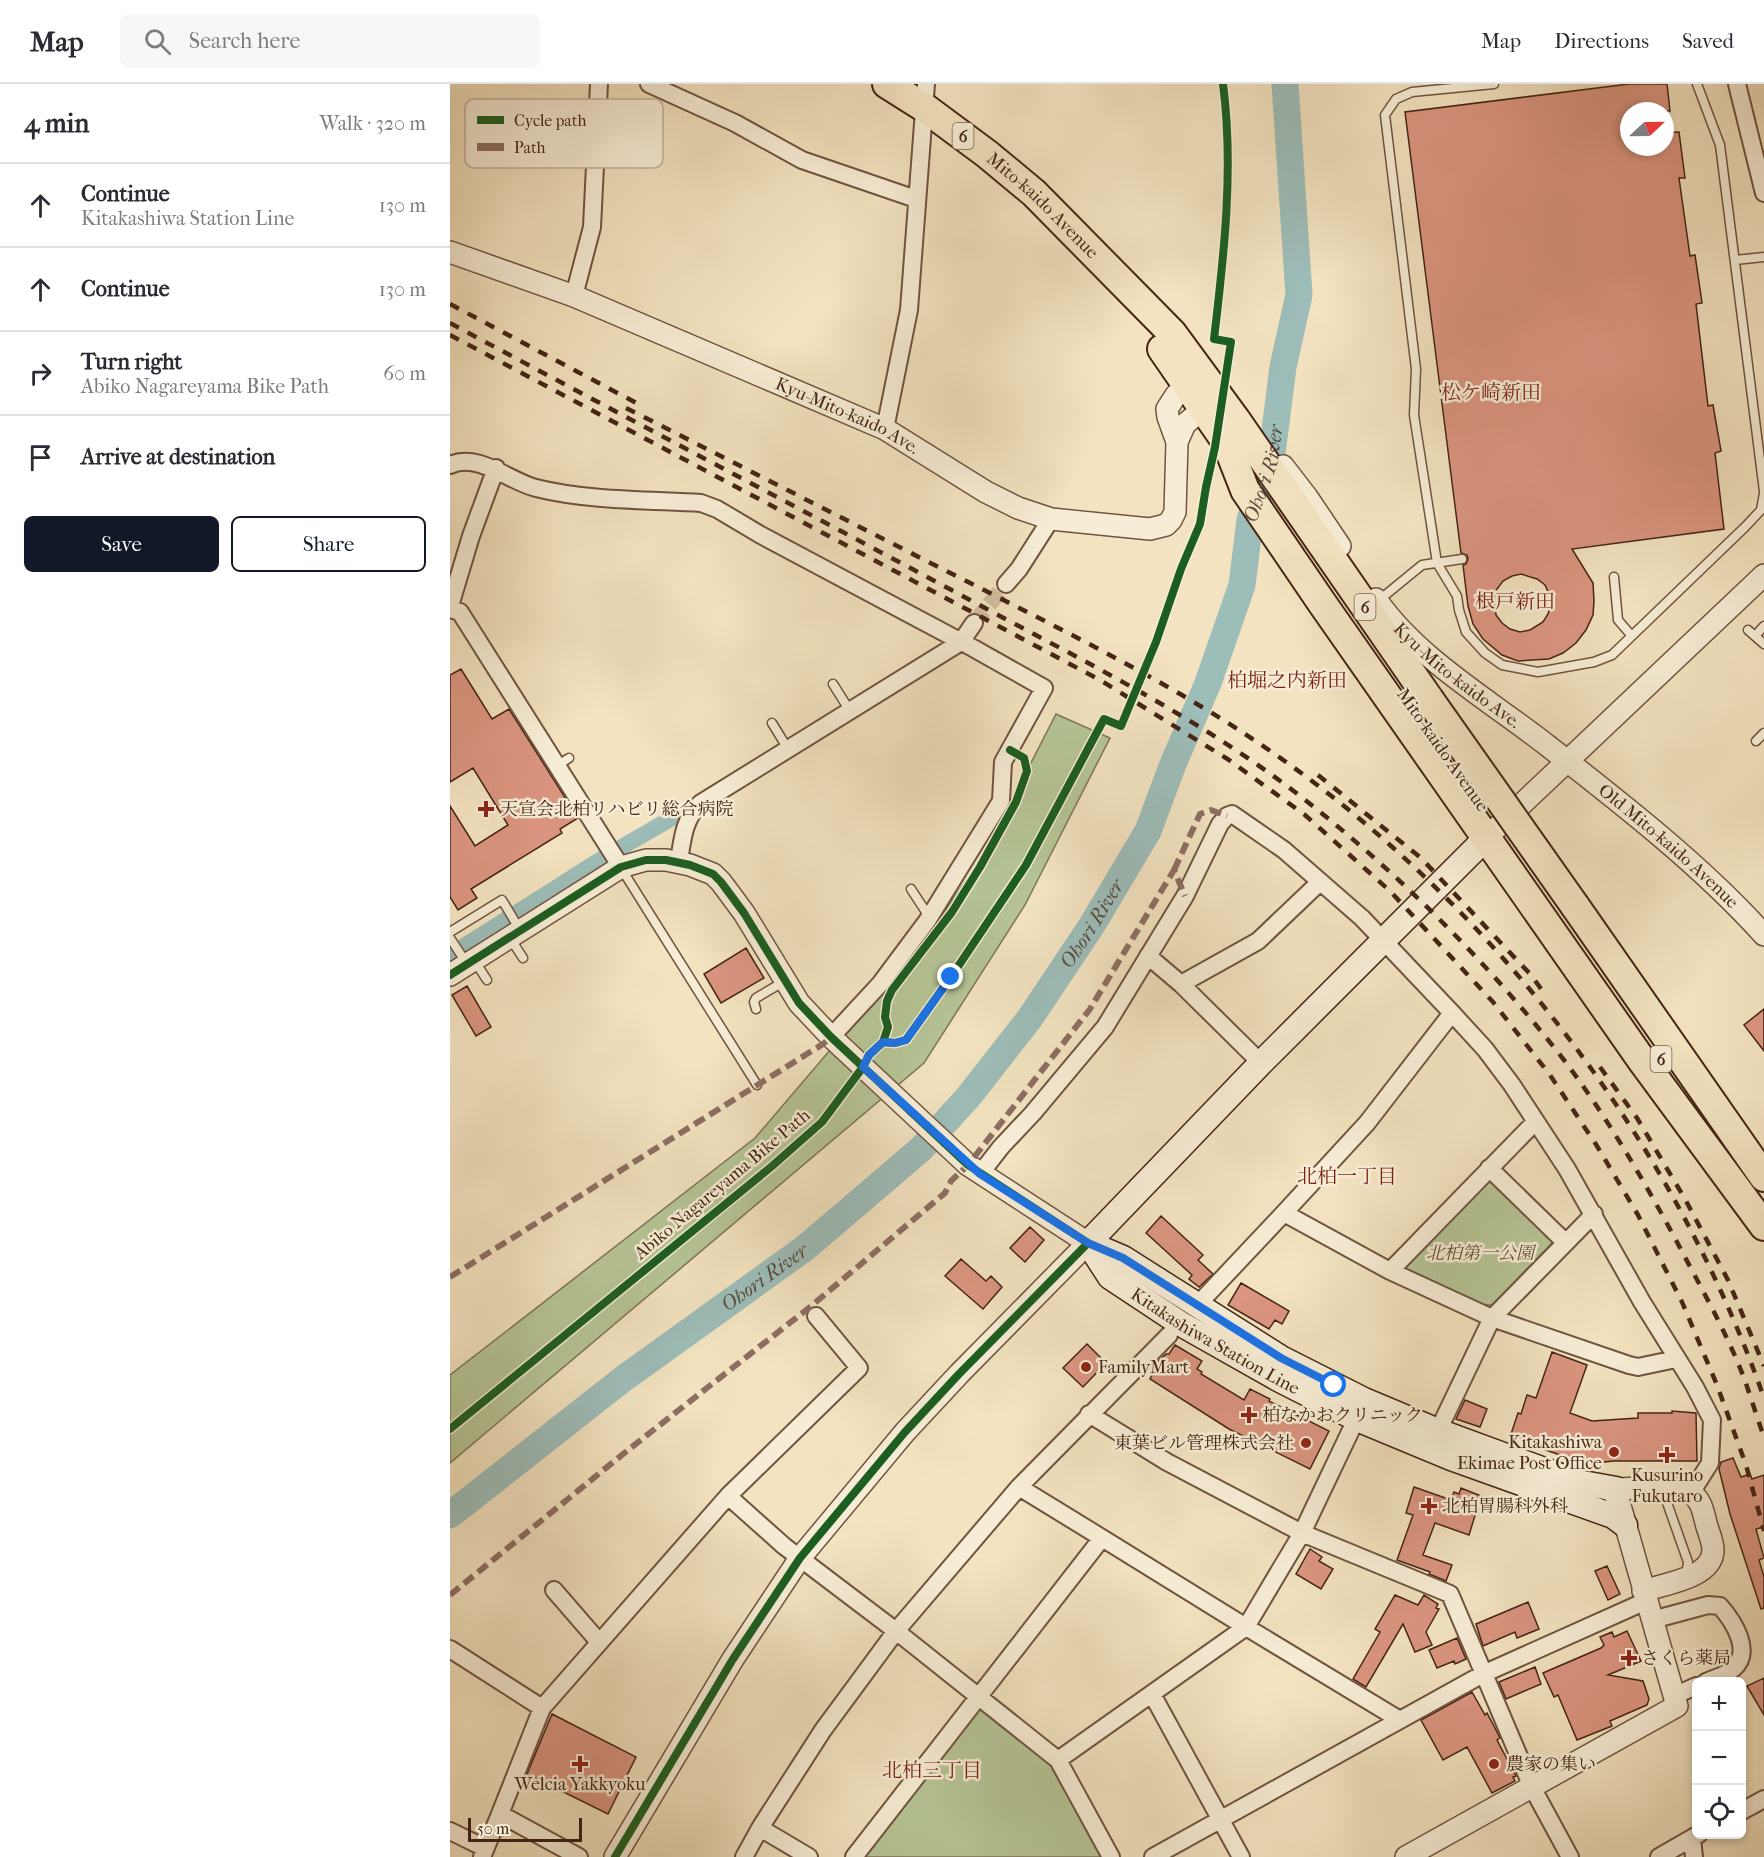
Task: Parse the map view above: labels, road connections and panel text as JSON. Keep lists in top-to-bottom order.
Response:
{
  "streets": {
    "highway": ["6", "Mito-kaido Avenue"],
    "main road": ["Kitakashiwa Station Line"],
    "street": ["Kyu-Mito-kaido Ave.", "Old Mito-kaido Avenue"],
    "cycle path": ["Abiko Nagareyama Bike Path"]
  },
  "crossings": [
    ["Mito-kaido Avenue", "Kyu-Mito-kaido Ave."],
    ["Kyu-Mito-kaido Ave.", "Old Mito-kaido Avenue"]
  ],
  "districts": [
    "松ケ崎新田",
    "根戸新田",
    "柏堀之内新田",
    "北柏一丁目",
    "北柏三丁目"
  ],
  "water": ["Ohori River"],
  "parks": ["北柏第一公園"],
  "places": {
    "health": [
      "天宣会北柏リハビリ総合病院",
      "柏なかおクリニック",
      "Kusurino Fukutaro",
      "北柏胃腸科外科",
      "さくら薬局",
      "Welcia Yakkyoku"
    ],
    "other": [
      "FamilyMart",
      "東葉ビル管理株式会社",
      "Kitakashiwa Ekimae Post Office",
      "農家の集い"
    ]
  },
  "legend": ["Cycle path", "Path"],
  "scale_bar": "50 m",
  "north": "right",
  "page": {
    "header": "Map",
    "search": "Search here",
    "nav": ["Map", "Directions", "Saved"],
    "heading": ["4 min", "Walk · 320 m"],
    "list": [
      ["Continue", "Kitakashiwa Station Line", "130 m"],
      ["Continue", "130 m"],
      ["Turn right", "Abiko Nagareyama Bike Path", "60 m"],
      "Arrive at destination"
    ],
    "buttons": ["Save", "Share"],
    "map_buttons": ["+", "−"],
    "scale": "50 m"
  }
}
